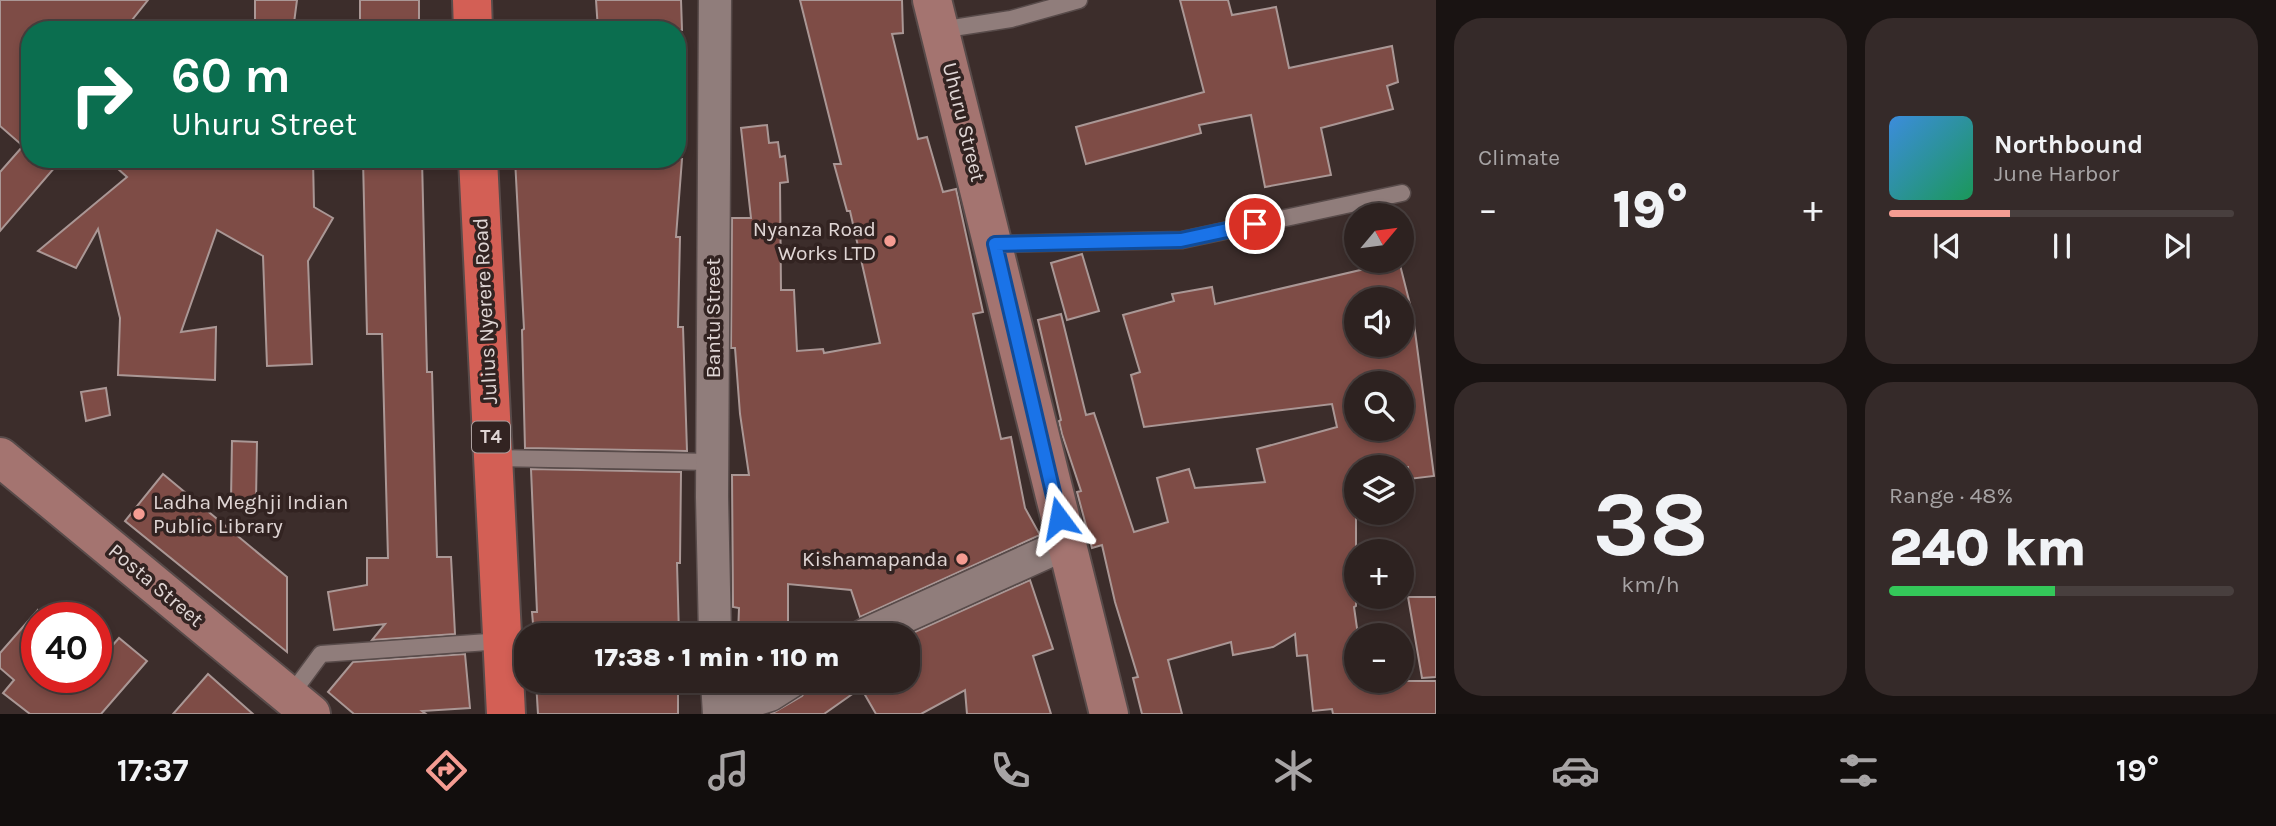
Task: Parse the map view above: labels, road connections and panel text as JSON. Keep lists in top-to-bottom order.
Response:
{
  "streets": {
    "highway": ["Julius Nyerere Road", "T4"],
    "street": ["Uhuru Street", "Bantu Street", "Posta Street"]
  },
  "places": ["Nyanza Road Works LTD", "Ladha Meghji Indian Public Library", "Kishamapanda"],
  "north": "top right",
  "page": {
    "tile": [
      "Climate",
      ["38", "km/h"],
      ["Range · 48%", "240 km"]
    ],
    "turn": ["60 m", "Uhuru Street"],
    "song": ["Northbound", "June Harbor"],
    "heat": ["−", "19°", "+"],
    "map_buttons": ["+", "−"],
    "limit": "40",
    "trip": "17:38 · 1 min · 110 m",
    "tabs": ["17:37", "19°"]
  }
}
